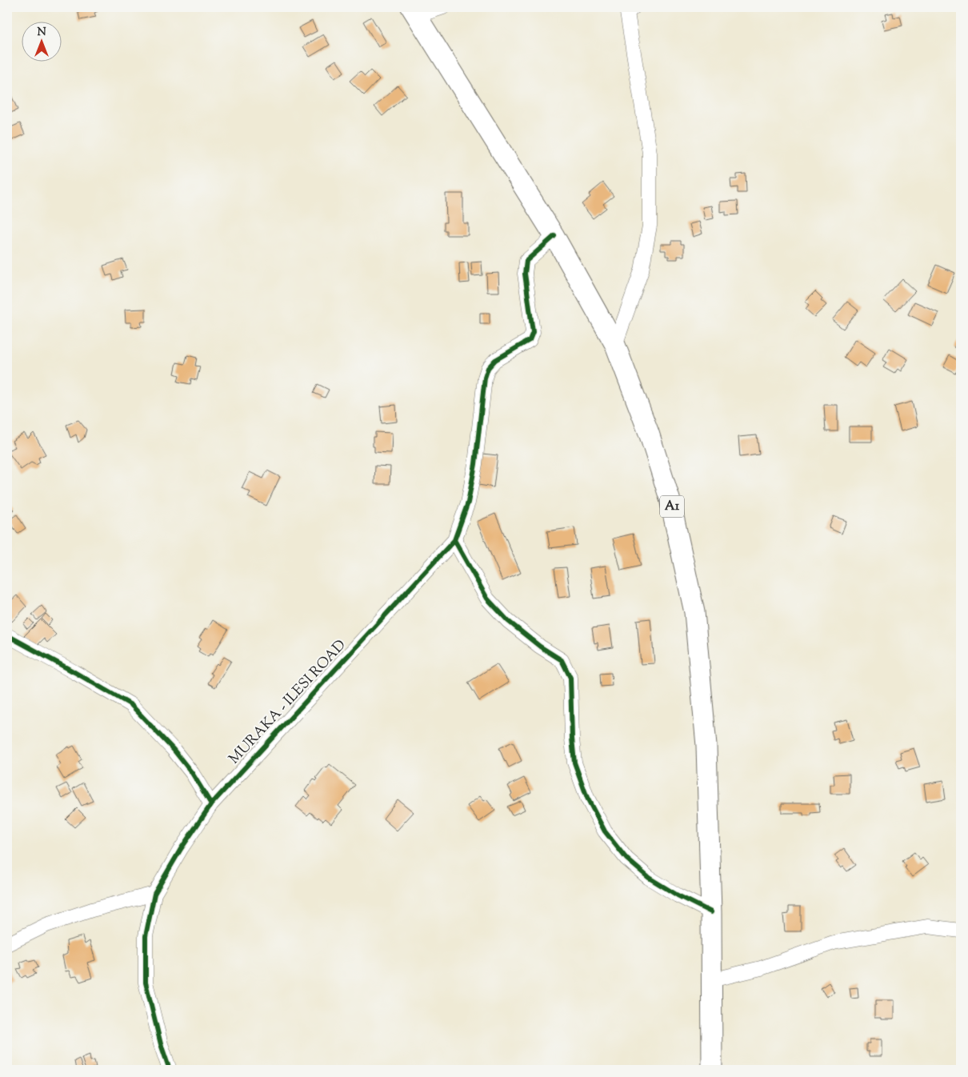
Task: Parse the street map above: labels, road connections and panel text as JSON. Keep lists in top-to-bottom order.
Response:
{
  "streets": {
    "highway": ["A1"],
    "street": ["MURAKA - ILESI ROAD"]
  },
  "crossings": [
    ["A1", "MURAKA - ILESI ROAD"]
  ],
  "north": "top"
}
